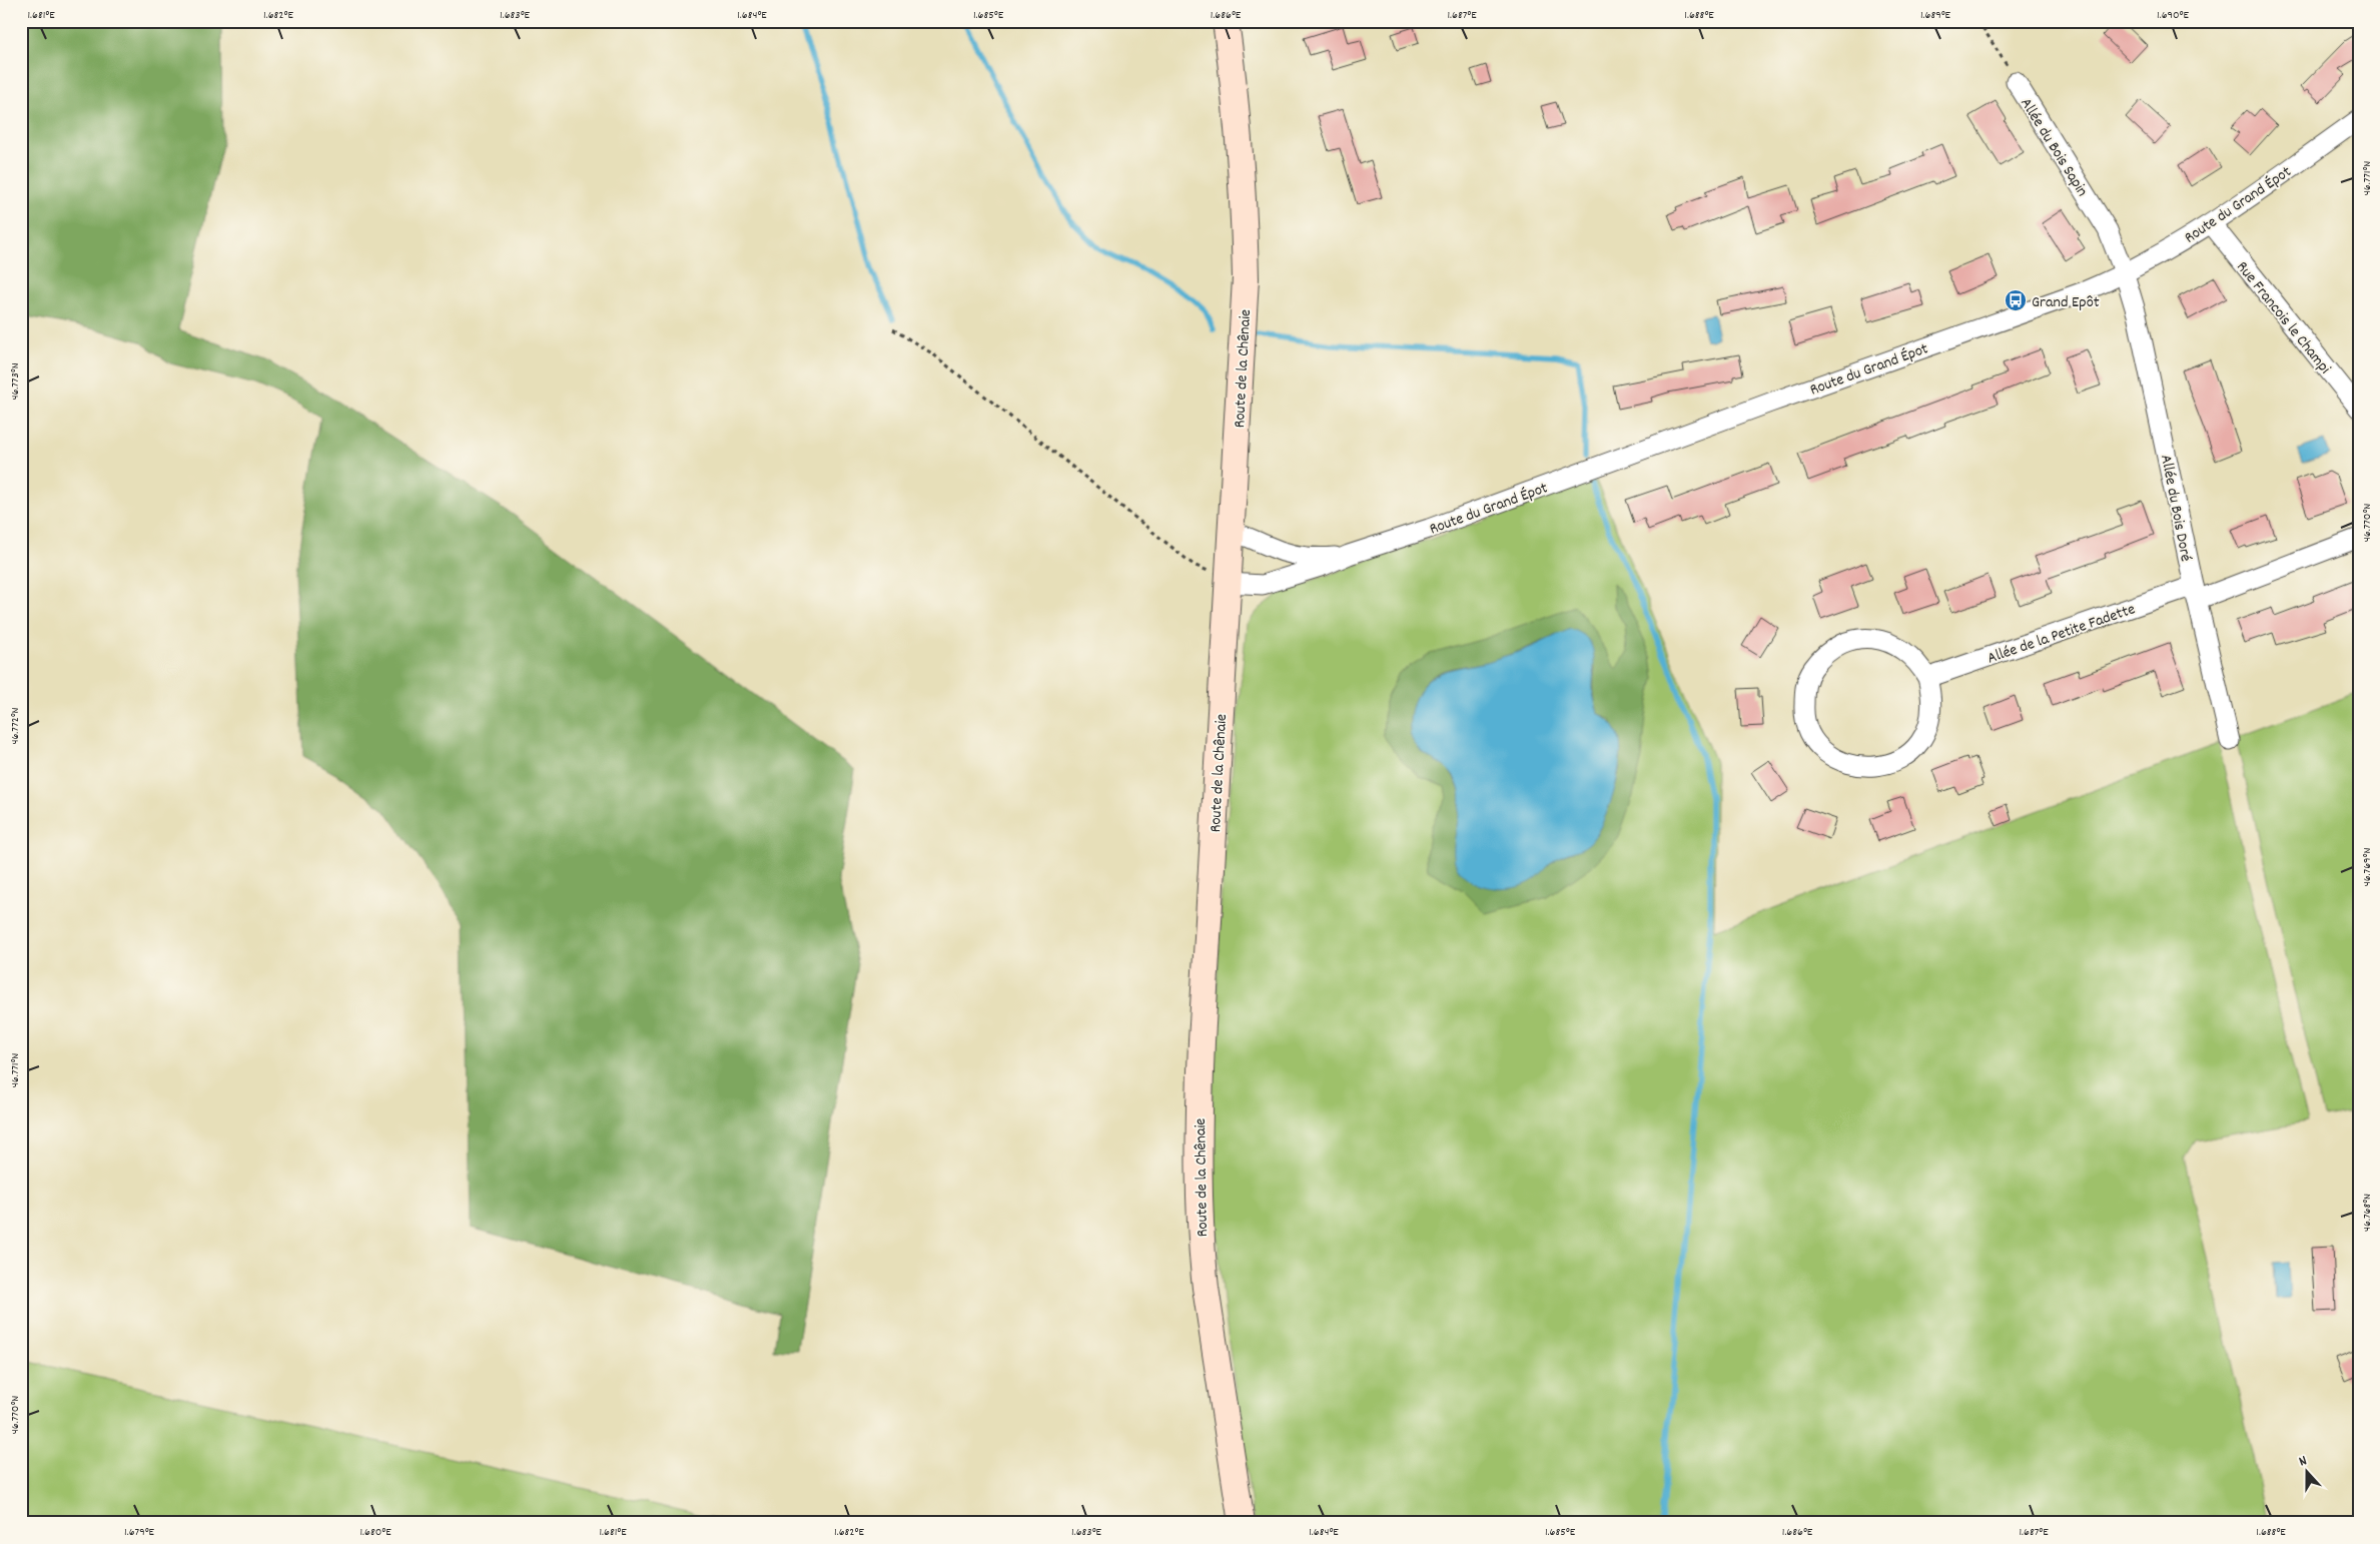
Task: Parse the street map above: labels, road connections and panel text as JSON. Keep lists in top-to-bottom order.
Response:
{
  "streets": {
    "main road": ["Route de la Chênaie"],
    "street": [
      "Allée du Bois Sapin",
      "Route du Grand Épot",
      "Rue Francois le Champi",
      "Allée du Bois Doré",
      "Allée de la Petite Fadette"
    ]
  },
  "crossings": [
    ["Allée du Bois Sapin", "Route du Grand Épot"],
    ["Allée du Bois Sapin", "Allée du Bois Doré"],
    ["Route du Grand Épot", "Rue Francois le Champi"],
    ["Route du Grand Épot", "Route de la Chênaie"],
    ["Route du Grand Épot", "Allée du Bois Doré"],
    ["Allée du Bois Doré", "Allée de la Petite Fadette"]
  ],
  "places": {
    "bus stop": ["Grand Epôt"]
  },
  "north": "top",
  "coordinates": [
    "1.681°E",
    "1.682°E",
    "1.683°E",
    "1.684°E",
    "1.685°E",
    "1.686°E",
    "1.687°E",
    "1.688°E",
    "1.689°E",
    "1.690°E",
    "46.771°N",
    "46.773°N",
    "46.770°N",
    "46.772°N",
    "46.769°N",
    "46.768°N",
    "1.679°E",
    "1.680°E"
  ]
}
